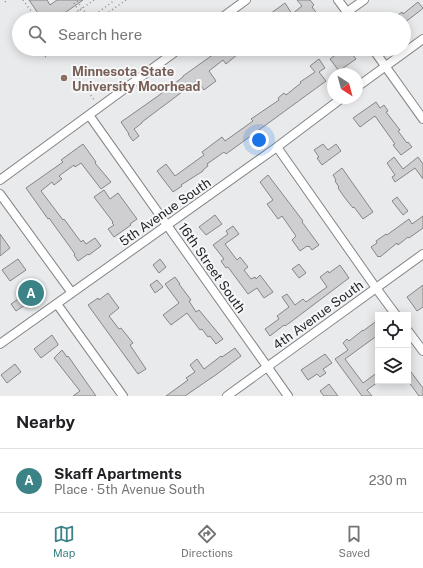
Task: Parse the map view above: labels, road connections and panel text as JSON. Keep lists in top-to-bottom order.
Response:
{
  "streets": {
    "street": ["5th Avenue South", "16th Street South", "4th Avenue South"]
  },
  "crossings": [
    ["5th Avenue South", "16th Street South"],
    ["16th Street South", "4th Avenue South"]
  ],
  "places": ["Minnesota State University Moorhead"],
  "north": "bottom right",
  "page": {
    "search": "Search here",
    "pins": "A",
    "heading": "Nearby",
    "list": [
      {
        "mark": "A",
        "name": "Skaff Apartments",
        "note": "Place · 5th Avenue South",
        "value": "230 m"
      }
    ],
    "nav": ["Map", "Directions", "Saved"]
  }
}
